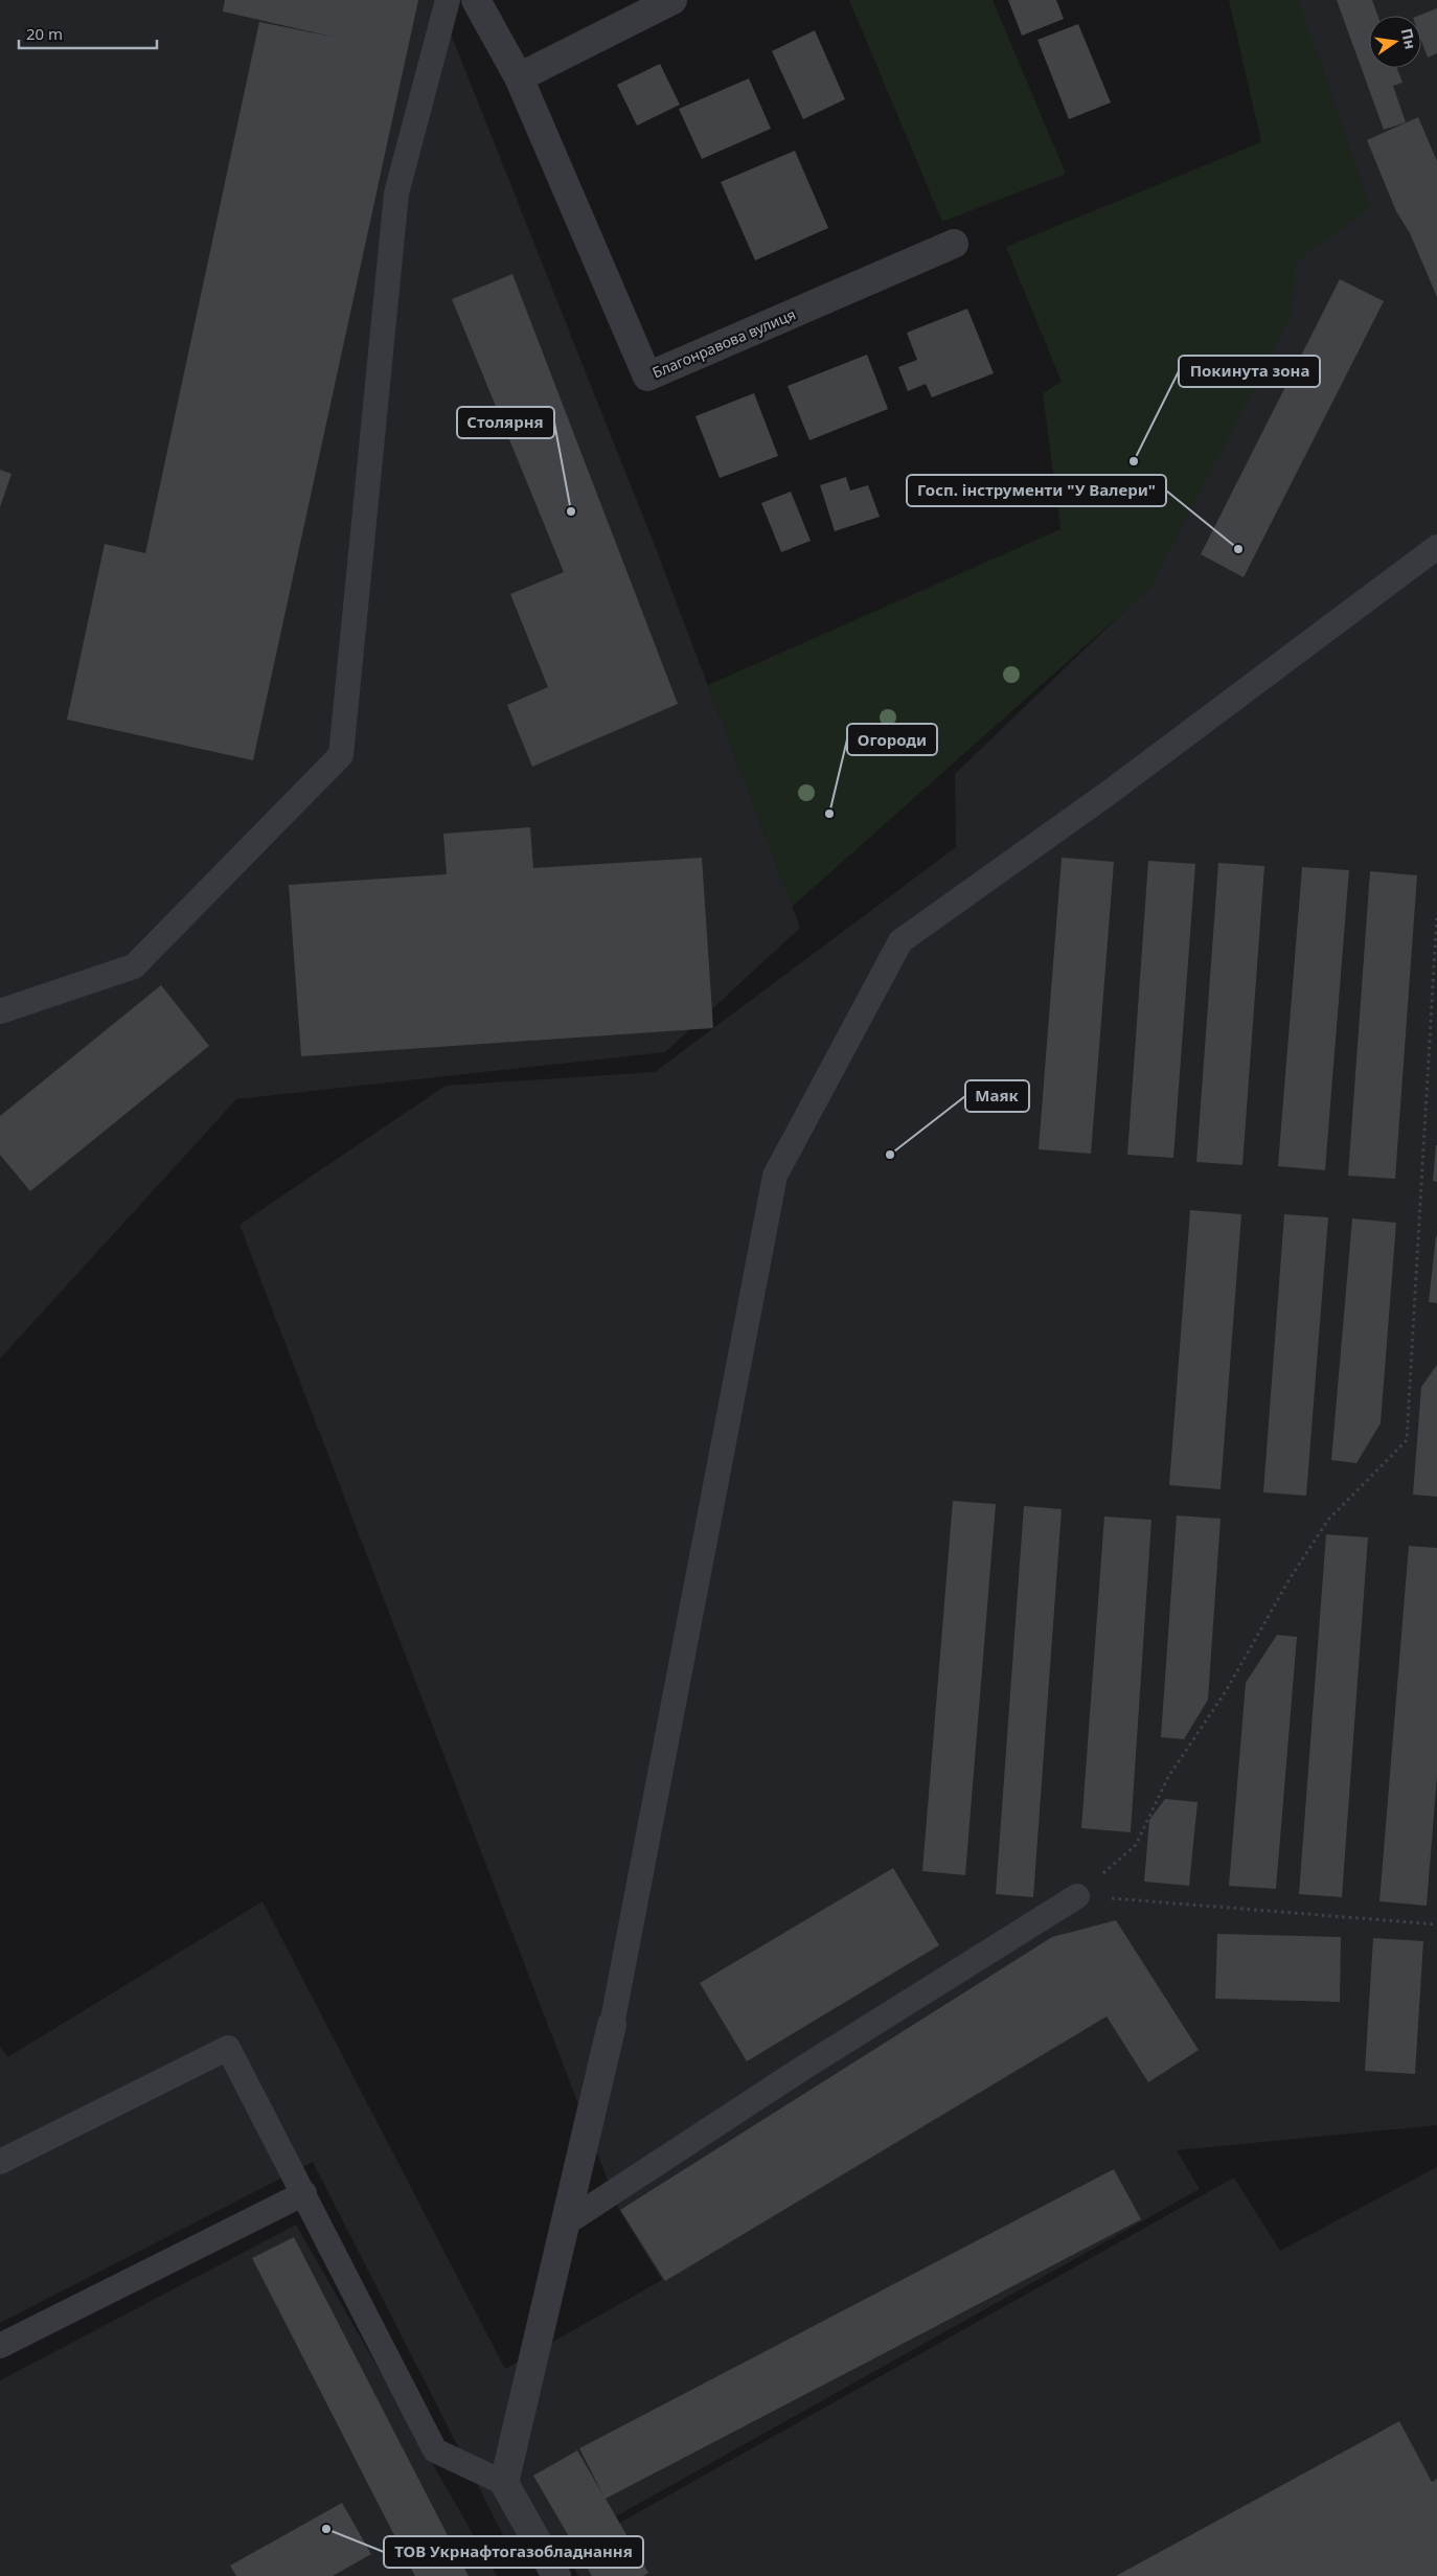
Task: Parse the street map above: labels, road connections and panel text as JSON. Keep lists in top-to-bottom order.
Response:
{
  "streets": {
    "street": ["Благонравова вулиця"]
  },
  "places": [
    "Покинута зона",
    "Столярня",
    "Госп. інструменти \"У Валери\"",
    "Огороди",
    "Маяк",
    "ТОВ Укрнафтогазобладнання"
  ],
  "scale_bar": "20 m",
  "north": "right"
}
